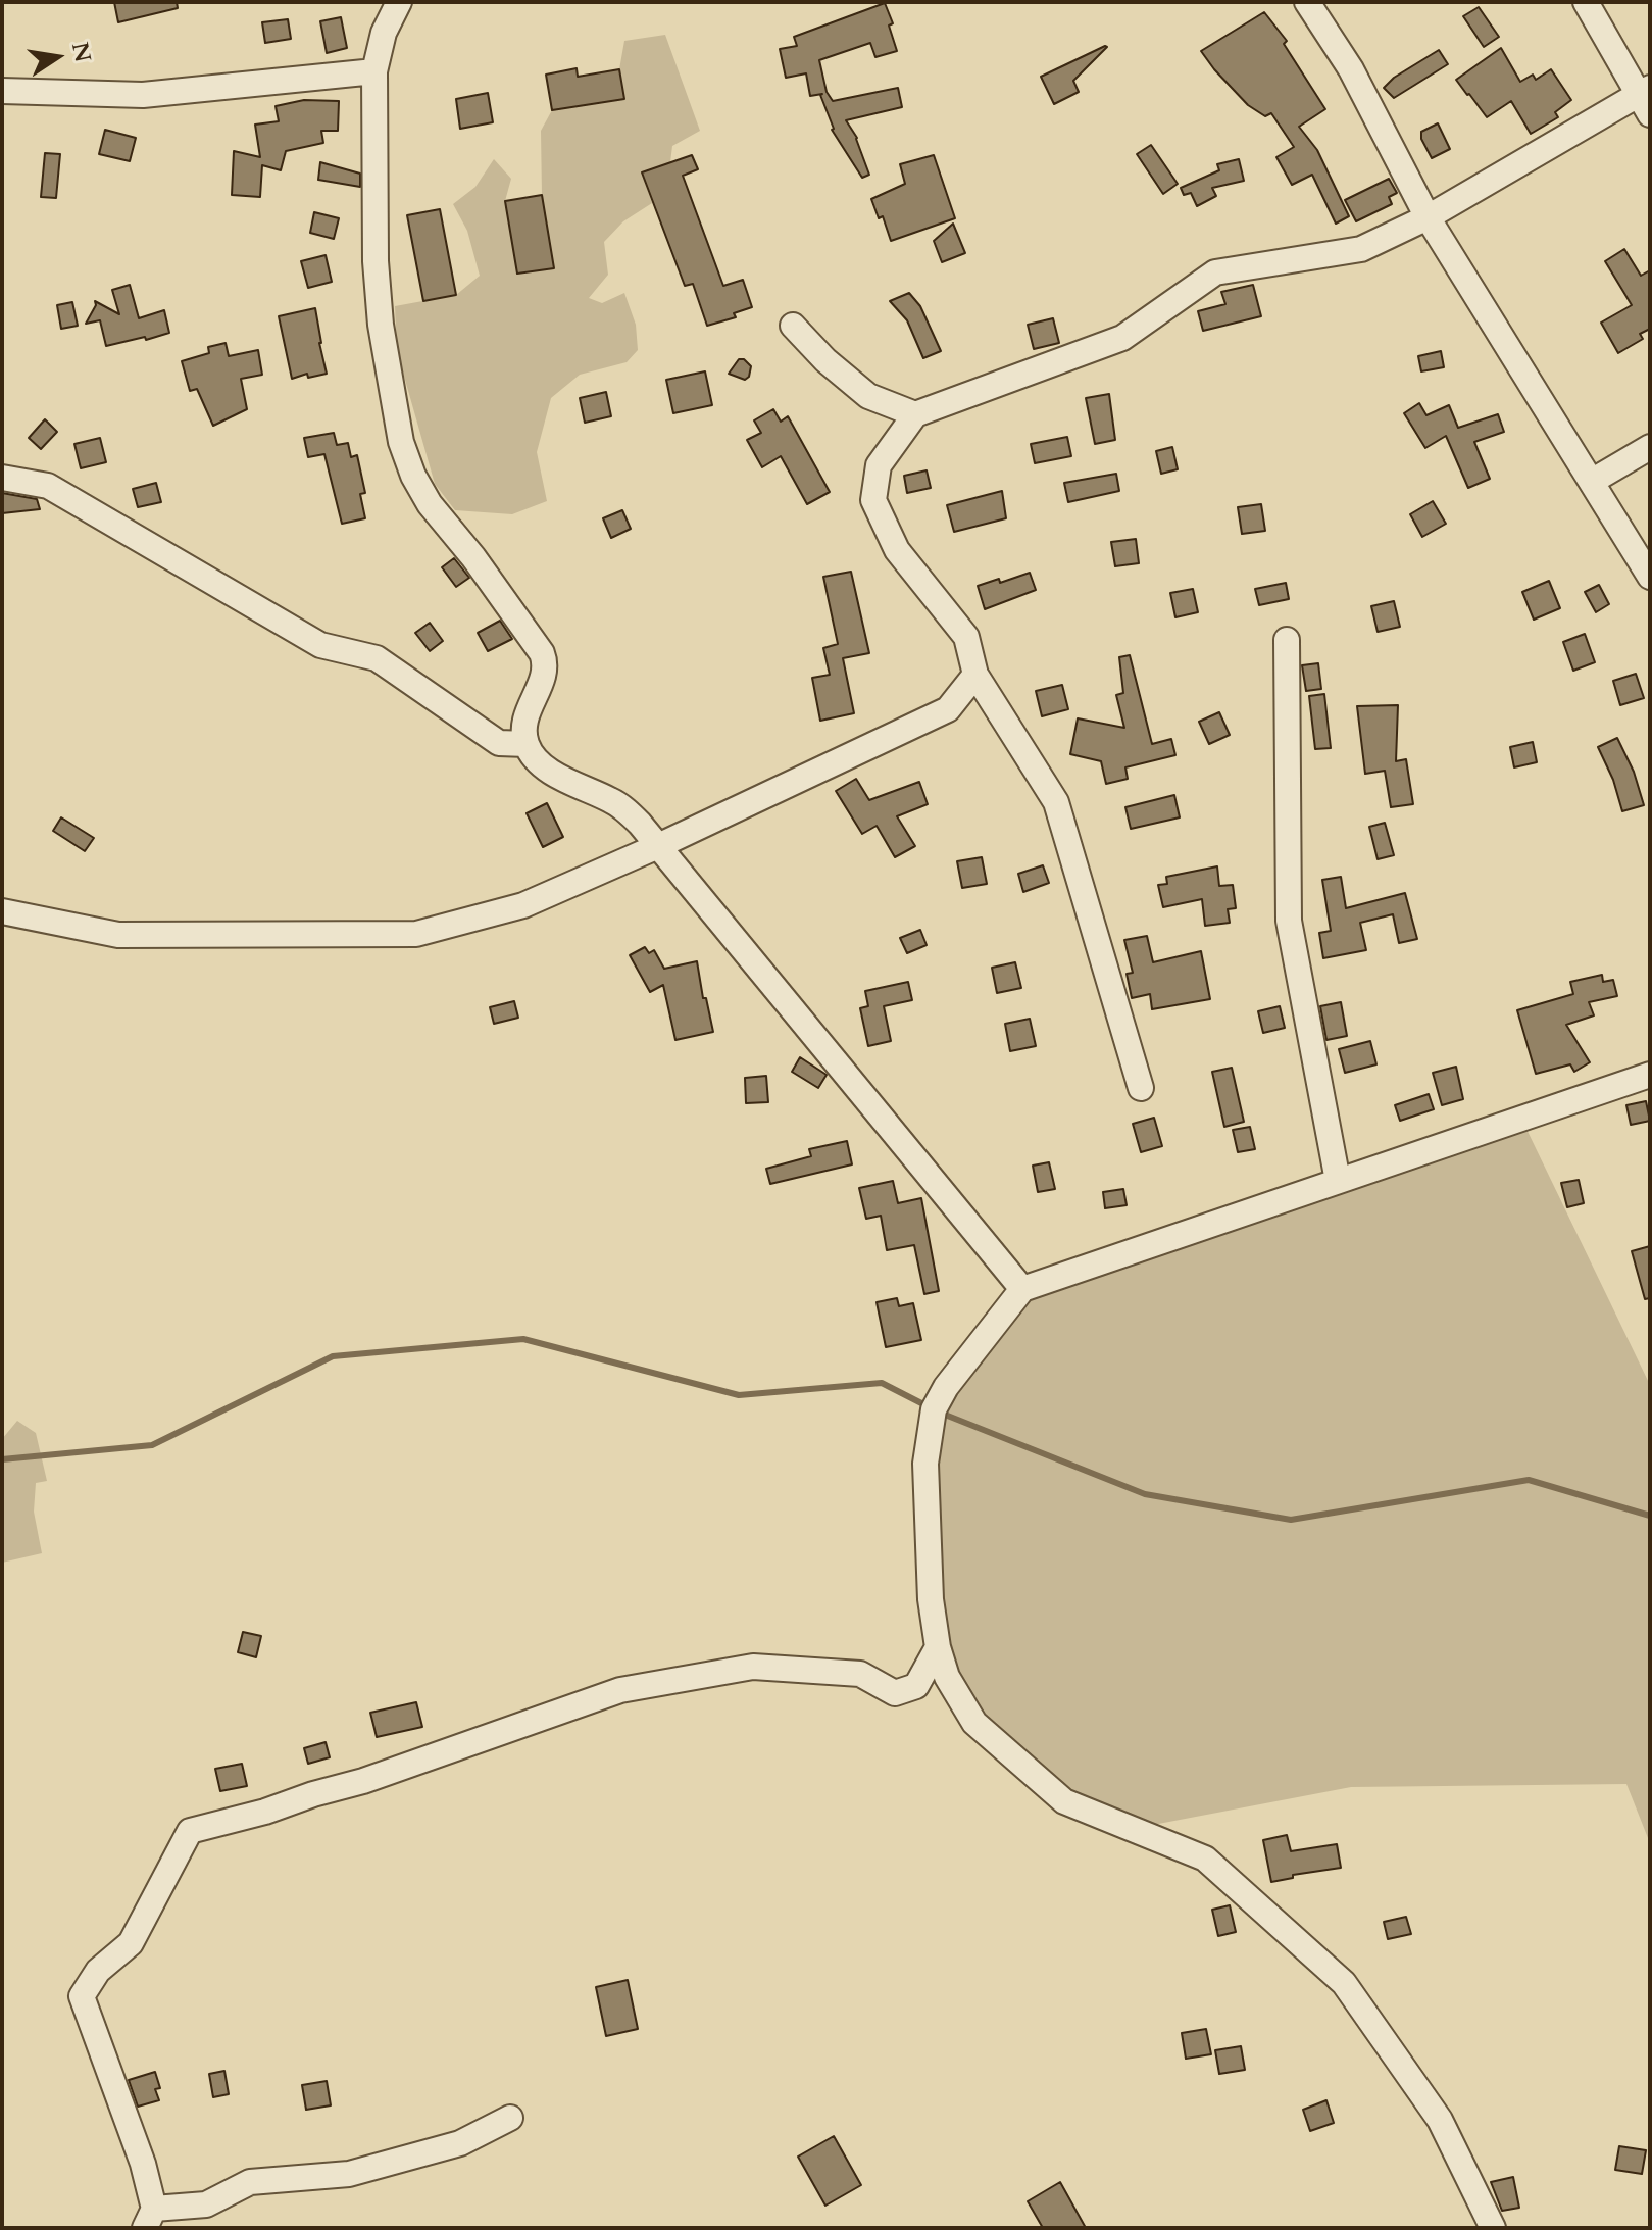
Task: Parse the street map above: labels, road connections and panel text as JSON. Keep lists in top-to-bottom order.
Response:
{
  "north": "right"
}
